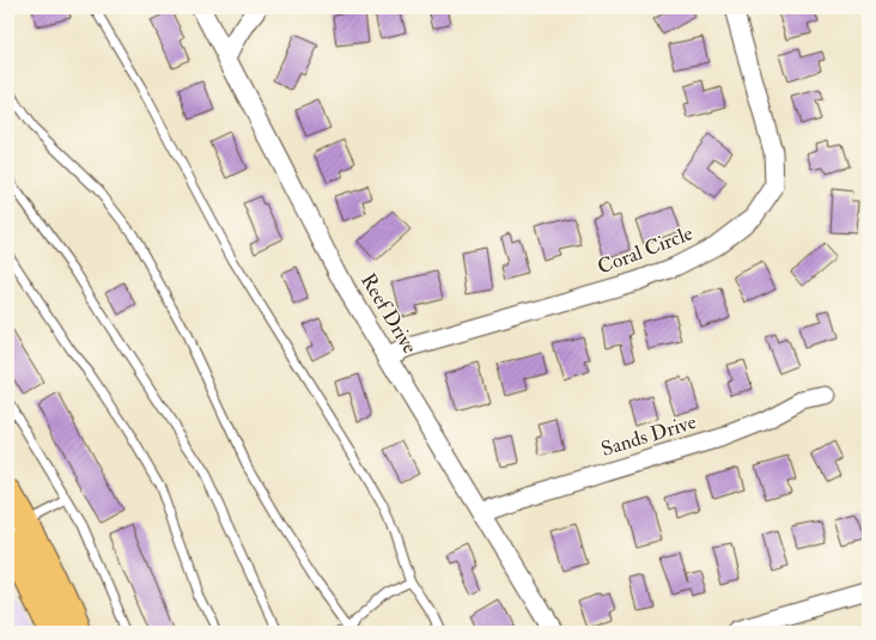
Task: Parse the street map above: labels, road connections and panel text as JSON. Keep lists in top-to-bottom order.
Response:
{
  "streets": {
    "street": ["Coral Circle", "Reef Drive", "Sands Drive"]
  },
  "crossings": [
    ["Coral Circle", "Reef Drive"],
    ["Reef Drive", "Sands Drive"]
  ]
}
